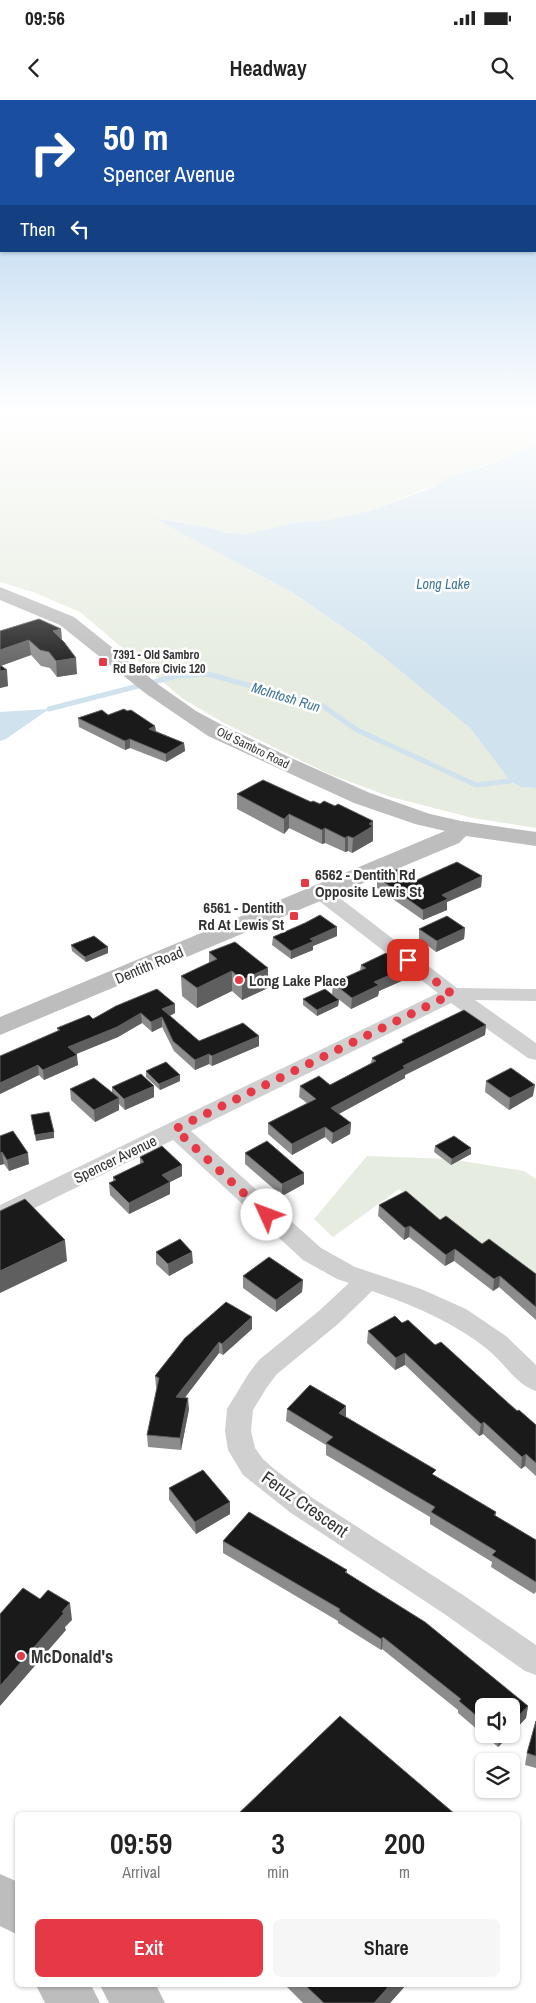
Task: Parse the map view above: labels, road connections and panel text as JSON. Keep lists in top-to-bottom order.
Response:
{
  "streets": {
    "main road": ["Old Sambro Road", "Dentith Road"],
    "street": ["Spencer Avenue", "Feruz Crescent"]
  },
  "crossings": [
    ["Old Sambro Road", "Dentith Road"]
  ],
  "water": ["Long Lake", "McIntosh Run"],
  "places": {
    "transit": ["7391 - Old Sambro Rd Before Civic 120", "6562 - Dentith Rd Opposite Lewis St", "6561 - Dentith Rd At Lewis St"],
    "other": ["Long Lake Place", "McDonald's"]
  },
  "page": {
    "status": "09:56",
    "header": "Headway",
    "turn": ["50 m", "Spencer Avenue"],
    "then": "Then",
    "eta": [
      "09:59",
      "Arrival",
      "3",
      "min",
      "200",
      "m"
    ],
    "buttons": ["Exit", "Share"]
  }
}
